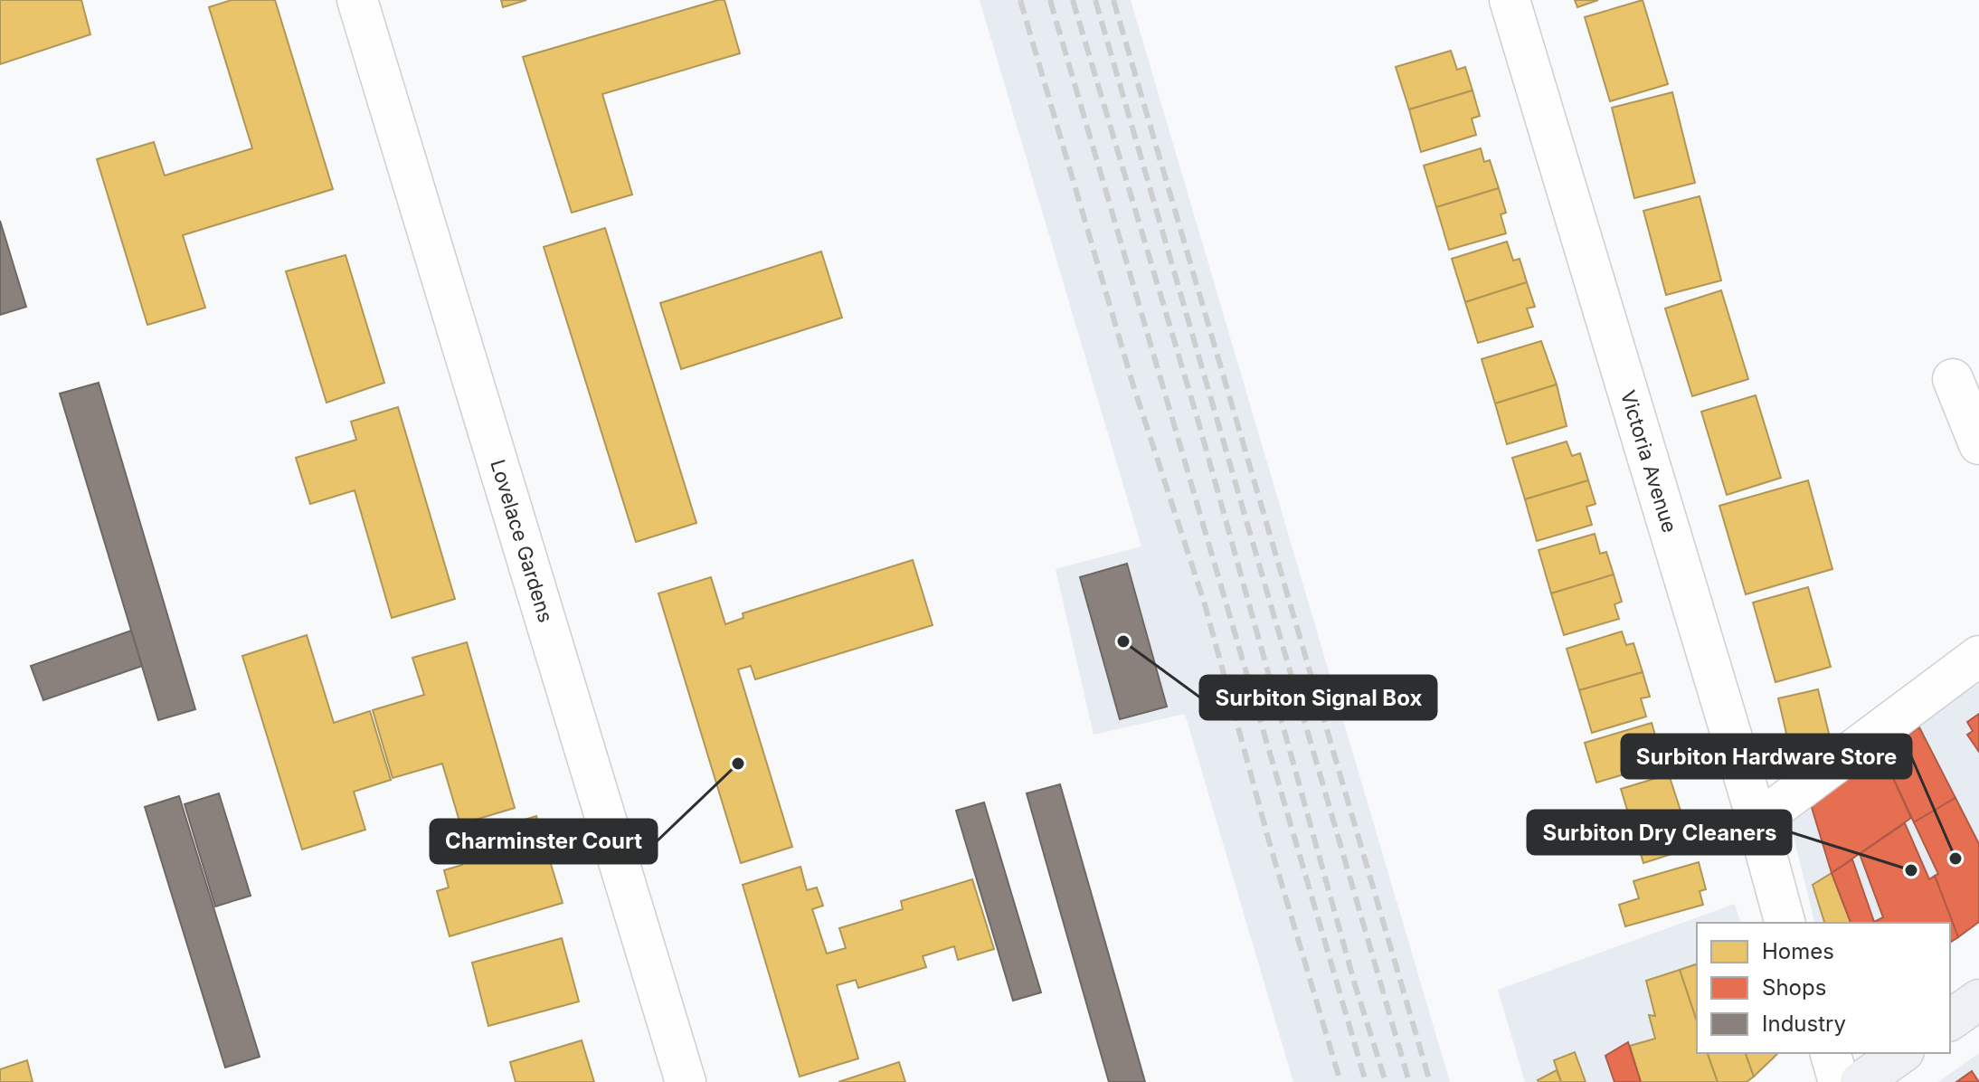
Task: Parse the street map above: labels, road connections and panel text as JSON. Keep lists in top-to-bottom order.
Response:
{
  "streets": {
    "street": ["Victoria Avenue", "Lovelace Gardens"]
  },
  "places": [
    "Surbiton Signal Box",
    "Charminster Court",
    "Surbiton Hardware Store",
    "Surbiton Dry Cleaners"
  ],
  "legend": ["Homes", "Shops", "Industry"]
}
